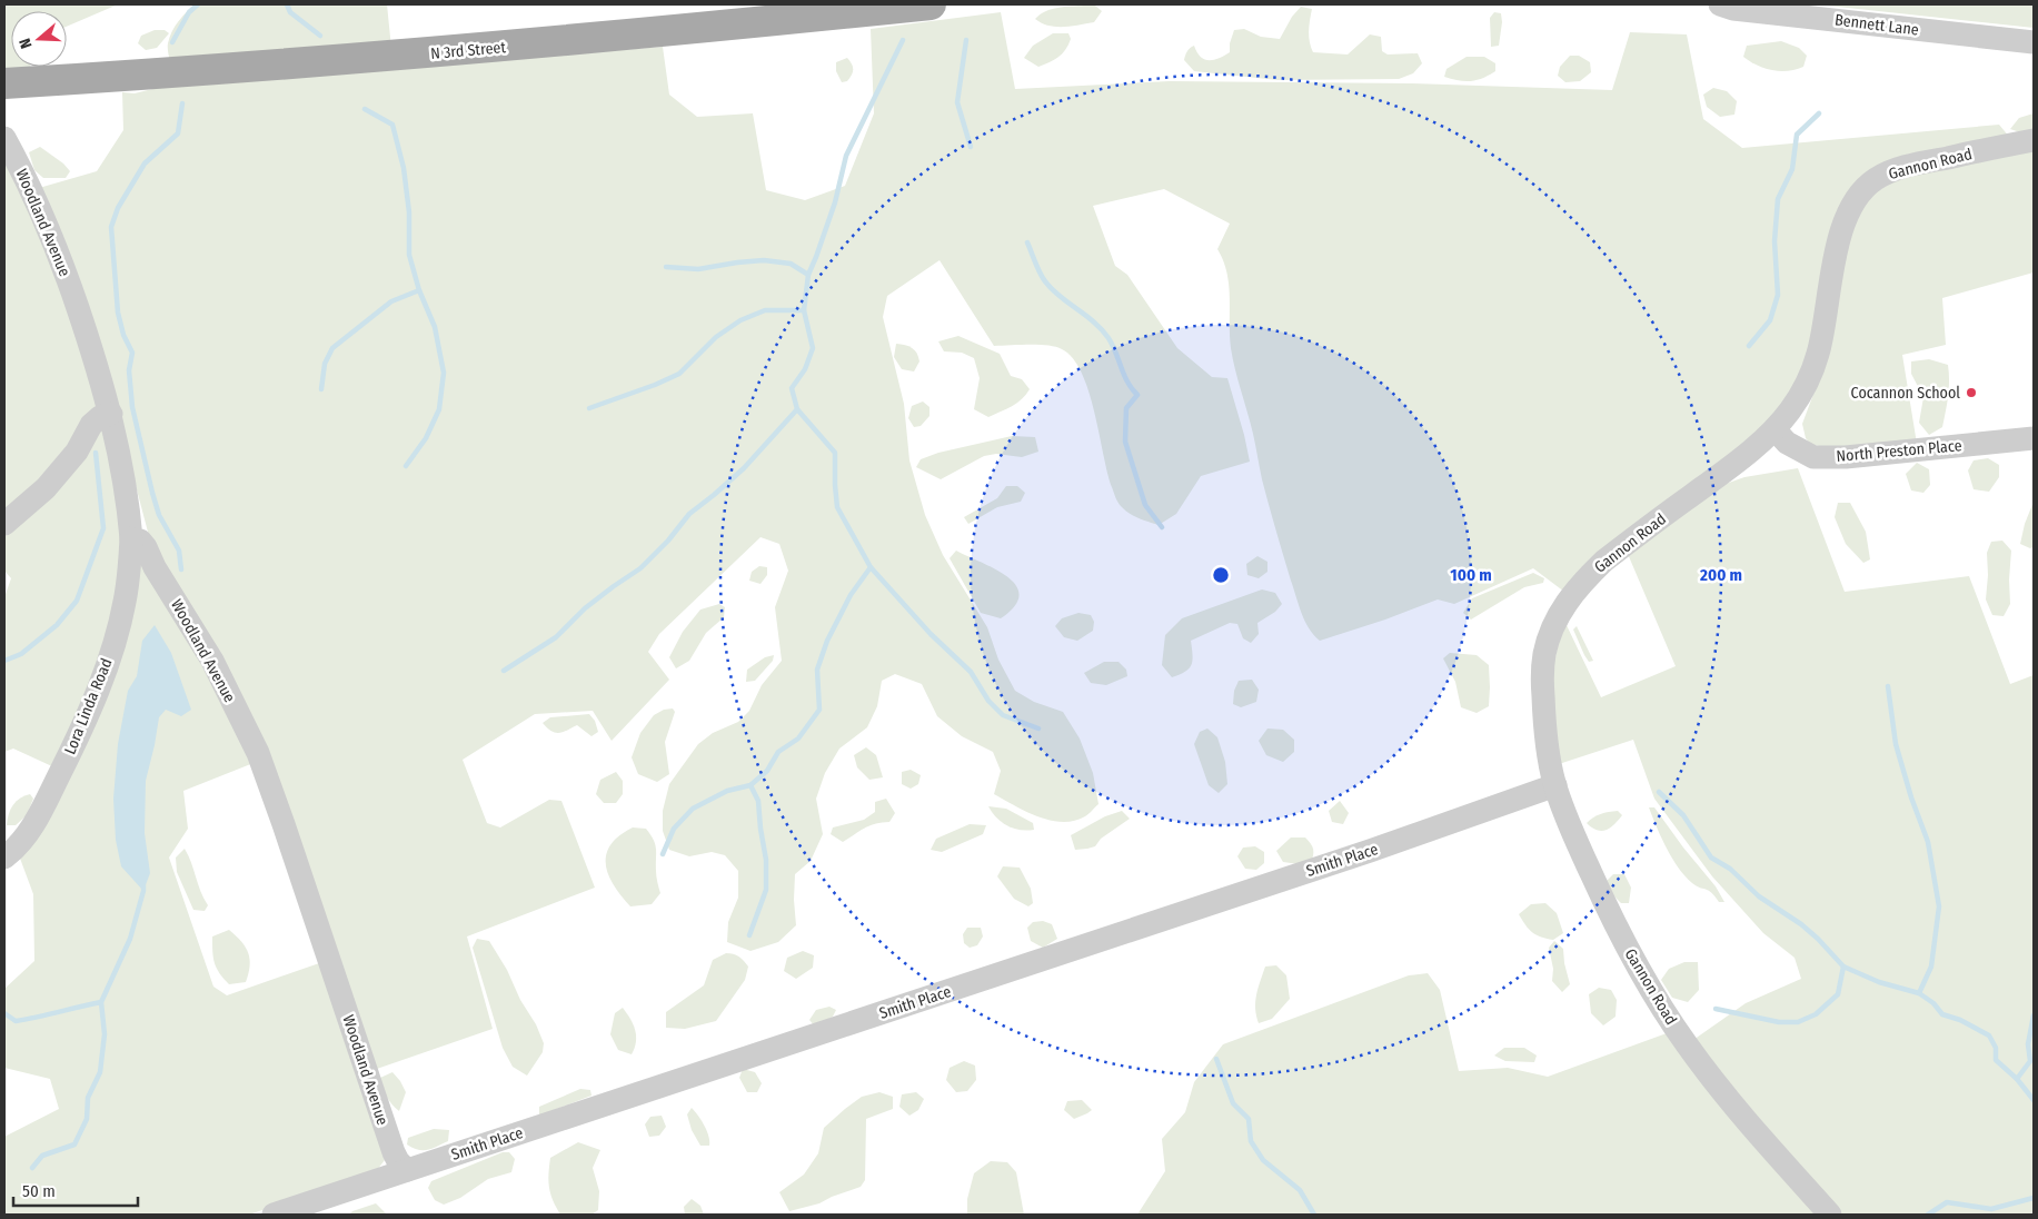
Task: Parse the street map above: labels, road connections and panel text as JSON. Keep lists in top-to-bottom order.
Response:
{
  "streets": {
    "main road": ["N 3rd Street"],
    "street": [
      "Bennett Lane",
      "Gannon Road",
      "Woodland Avenue",
      "North Preston Place",
      "Lora Linda Road",
      "Smith Place"
    ]
  },
  "crossings": [
    ["Gannon Road", "North Preston Place"],
    ["Gannon Road", "Smith Place"],
    ["Woodland Avenue", "Lora Linda Road"],
    ["Woodland Avenue", "Smith Place"]
  ],
  "places": ["Cocannon School"],
  "scale_bar": "50 m",
  "north": "left",
  "rings": ["100 m", "200 m"]
}
